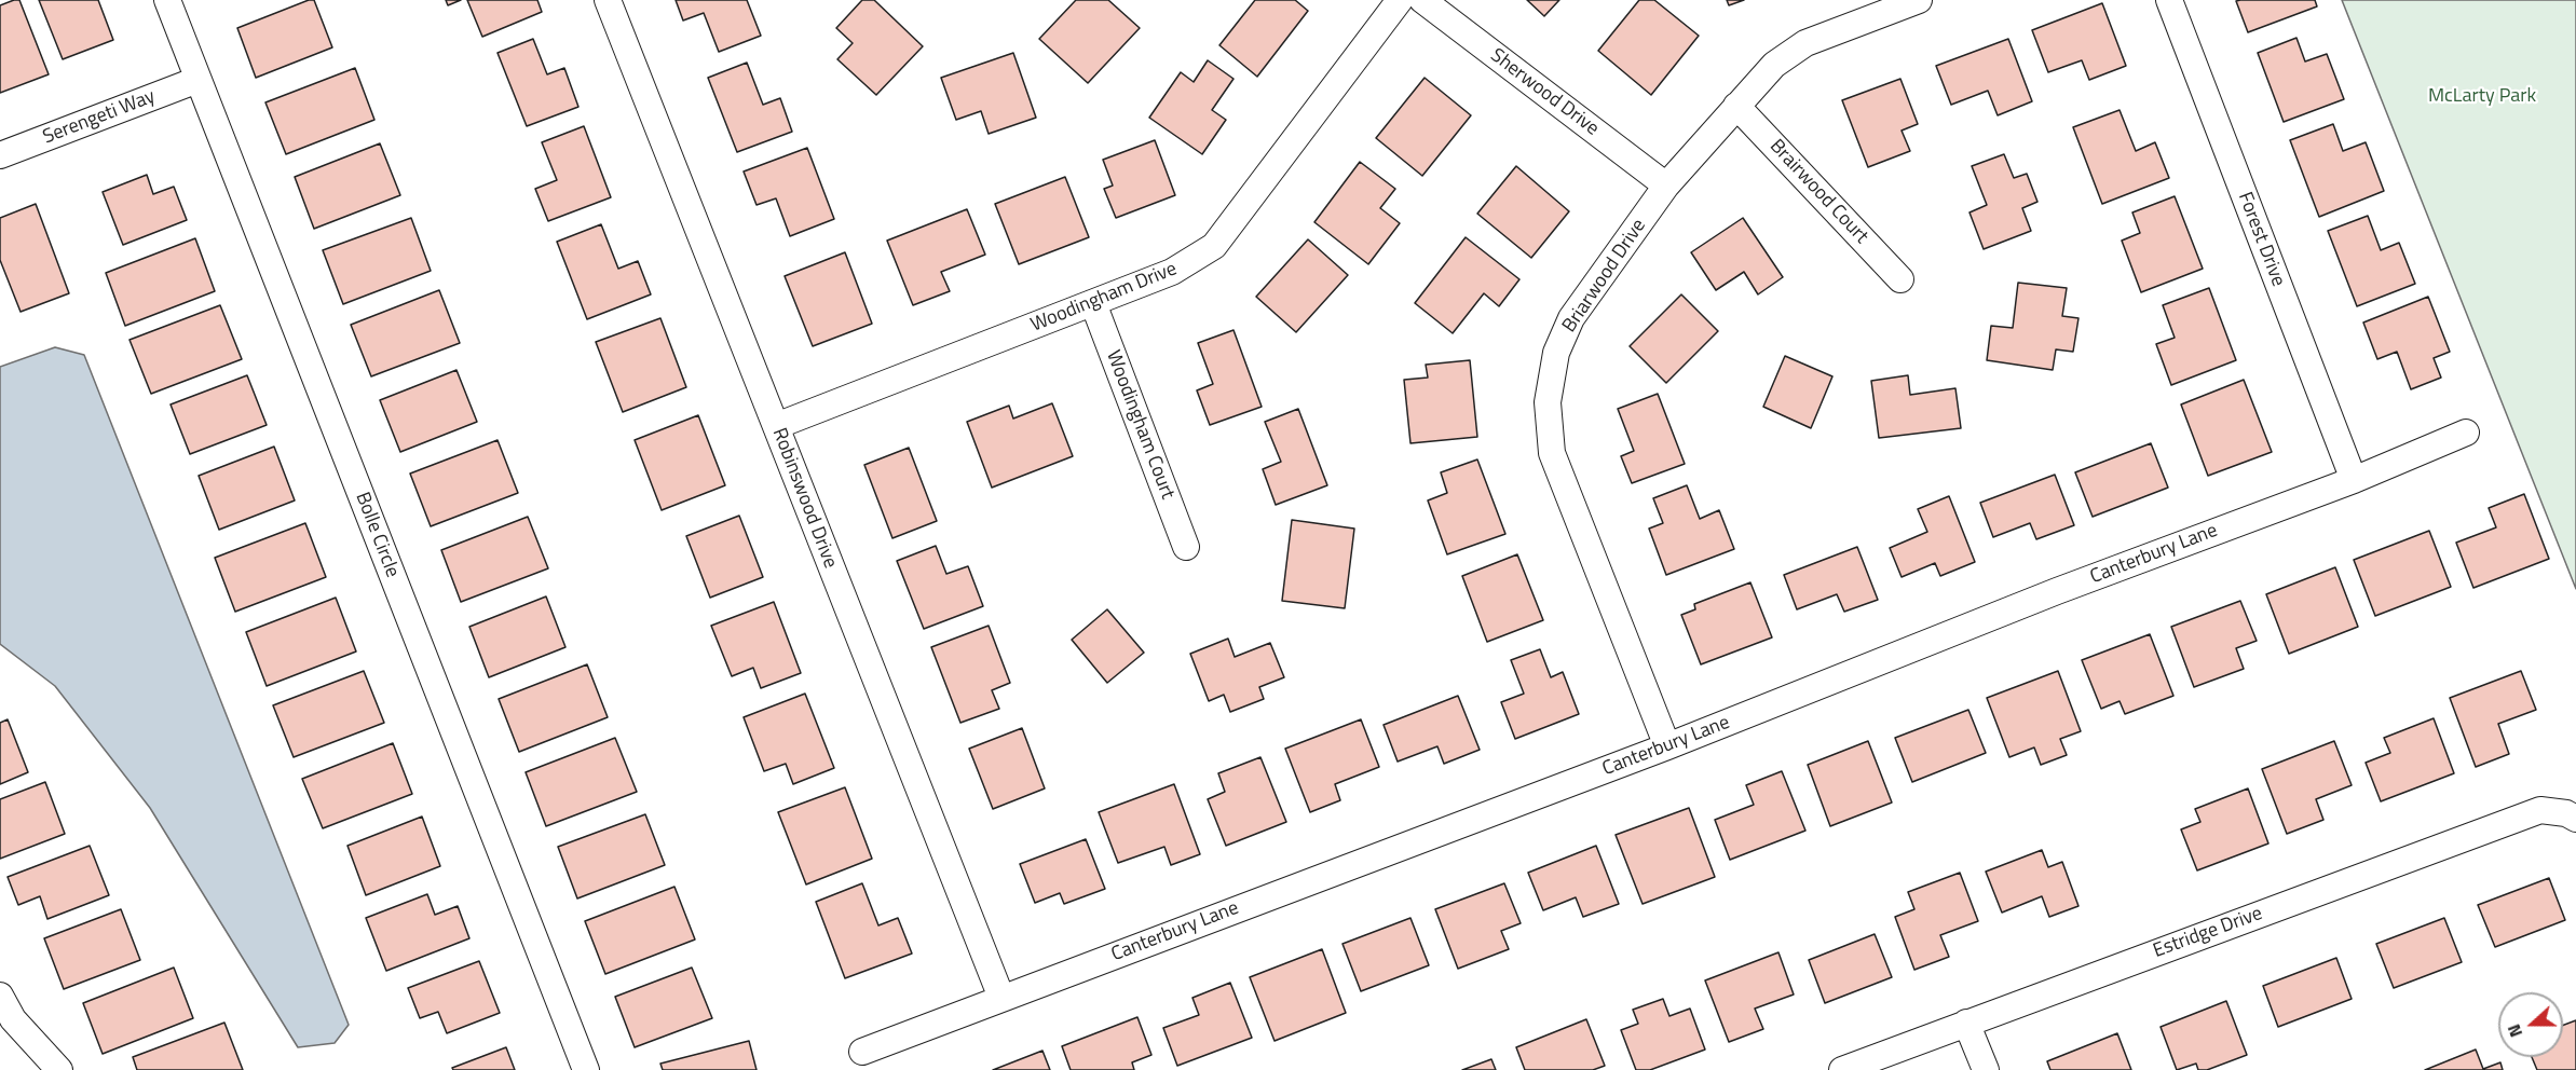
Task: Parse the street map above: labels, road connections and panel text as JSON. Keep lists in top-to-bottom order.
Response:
{
  "streets": {
    "street": [
      "Sherwood Drive",
      "Serengeti Way",
      "Brairwood Court",
      "Forest Drive",
      "Briarwood Drive",
      "Woodingham Drive",
      "Woodingham Court",
      "Robinswood Drive",
      "Bolle Circle",
      "Canterbury Lane",
      "Estridge Drive"
    ]
  },
  "crossings": [
    ["Sherwood Drive", "Briarwood Drive"],
    ["Serengeti Way", "Bolle Circle"],
    ["Brairwood Court", "Briarwood Drive"],
    ["Forest Drive", "Canterbury Lane"],
    ["Briarwood Drive", "Canterbury Lane"],
    ["Woodingham Drive", "Woodingham Court"],
    ["Woodingham Drive", "Robinswood Drive"],
    ["Robinswood Drive", "Canterbury Lane"]
  ],
  "parks": ["McLarty Park"],
  "north": "left"
}
